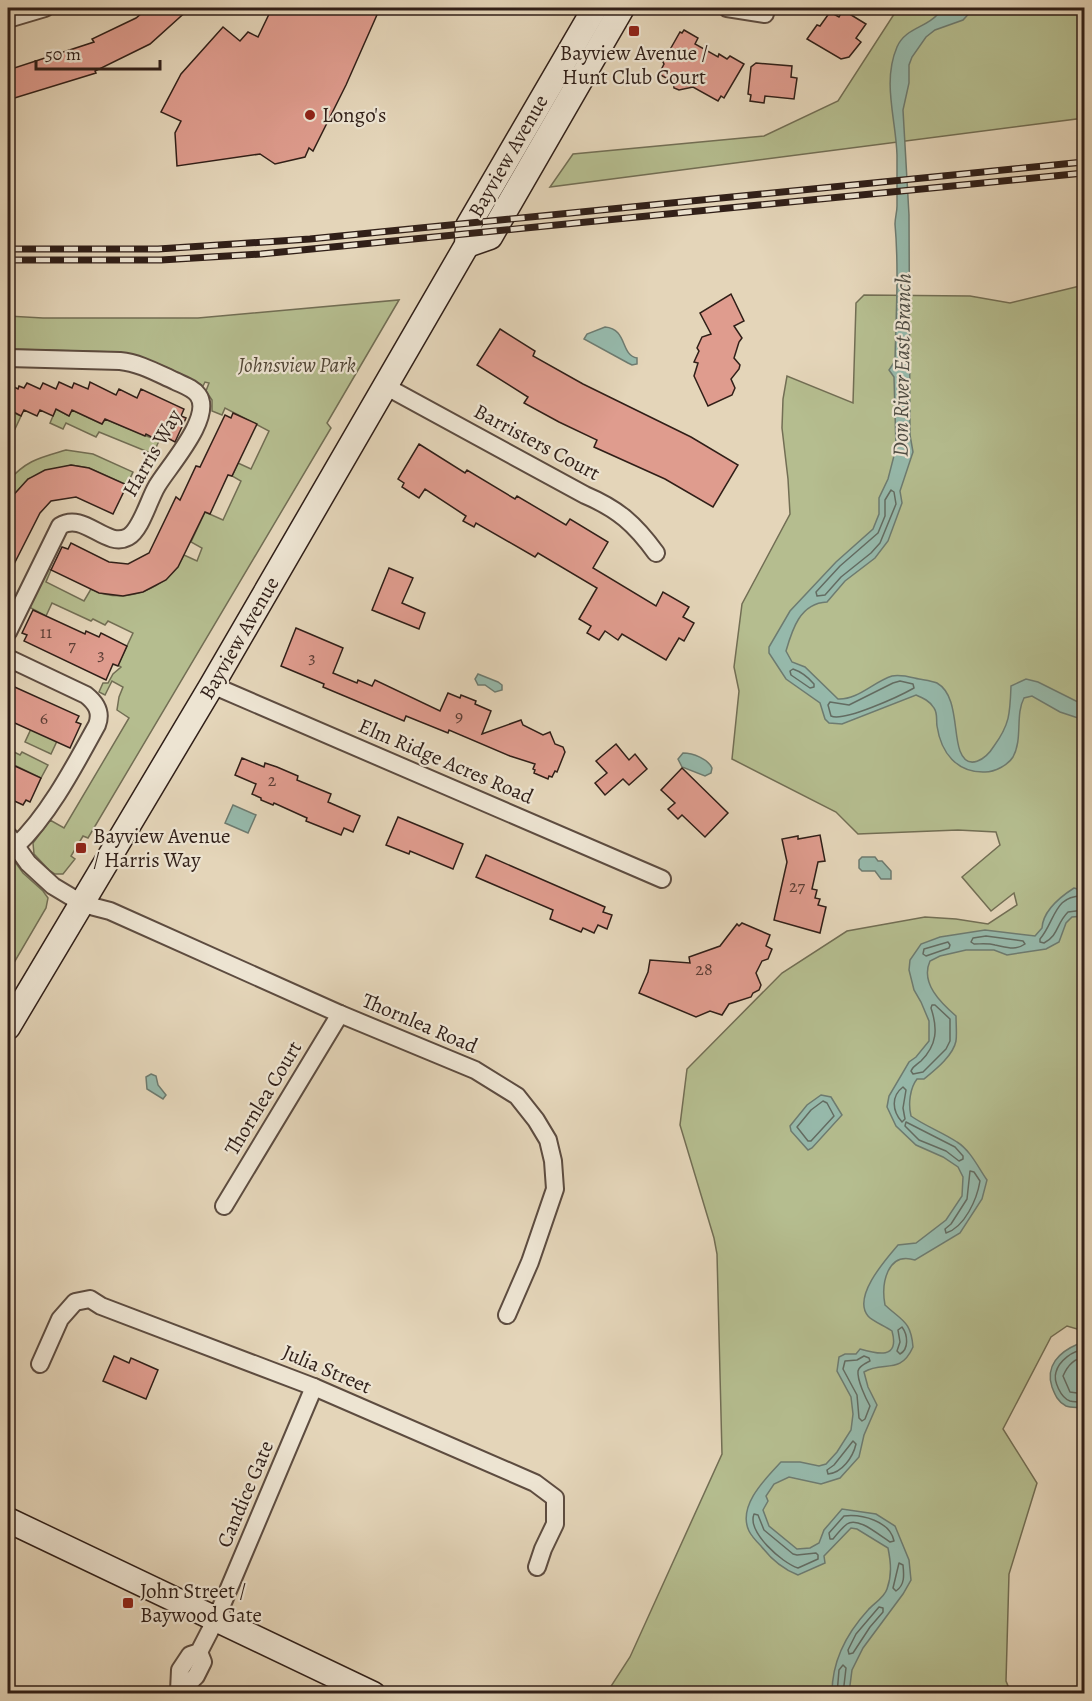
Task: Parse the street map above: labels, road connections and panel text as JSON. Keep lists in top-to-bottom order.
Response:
{
  "streets": {
    "main road": ["Bayview Avenue"],
    "street": [
      "Barristers Court",
      "Harris Way",
      "Elm Ridge Acres Road",
      "Thornlea Road",
      "Thornlea Court",
      "Julia Street",
      "Candice Gate"
    ]
  },
  "crossings": [
    ["Bayview Avenue", "Barristers Court"],
    ["Bayview Avenue", "Elm Ridge Acres Road"],
    ["Bayview Avenue", "Thornlea Road"],
    ["Thornlea Road", "Thornlea Court"],
    ["Julia Street", "Candice Gate"]
  ],
  "water": ["Don River East Branch"],
  "parks": ["Johnsview Park"],
  "places": {
    "transit": ["Bayview Avenue / Hunt Club Court", "Bayview Avenue / Harris Way", "John Street / Baywood Gate"],
    "other": ["Longo's"]
  },
  "house_numbers": [
    "11",
    "7",
    "3",
    "3",
    "9",
    "6",
    "2",
    "27",
    "28"
  ],
  "scale_bar": "50 m"
}
